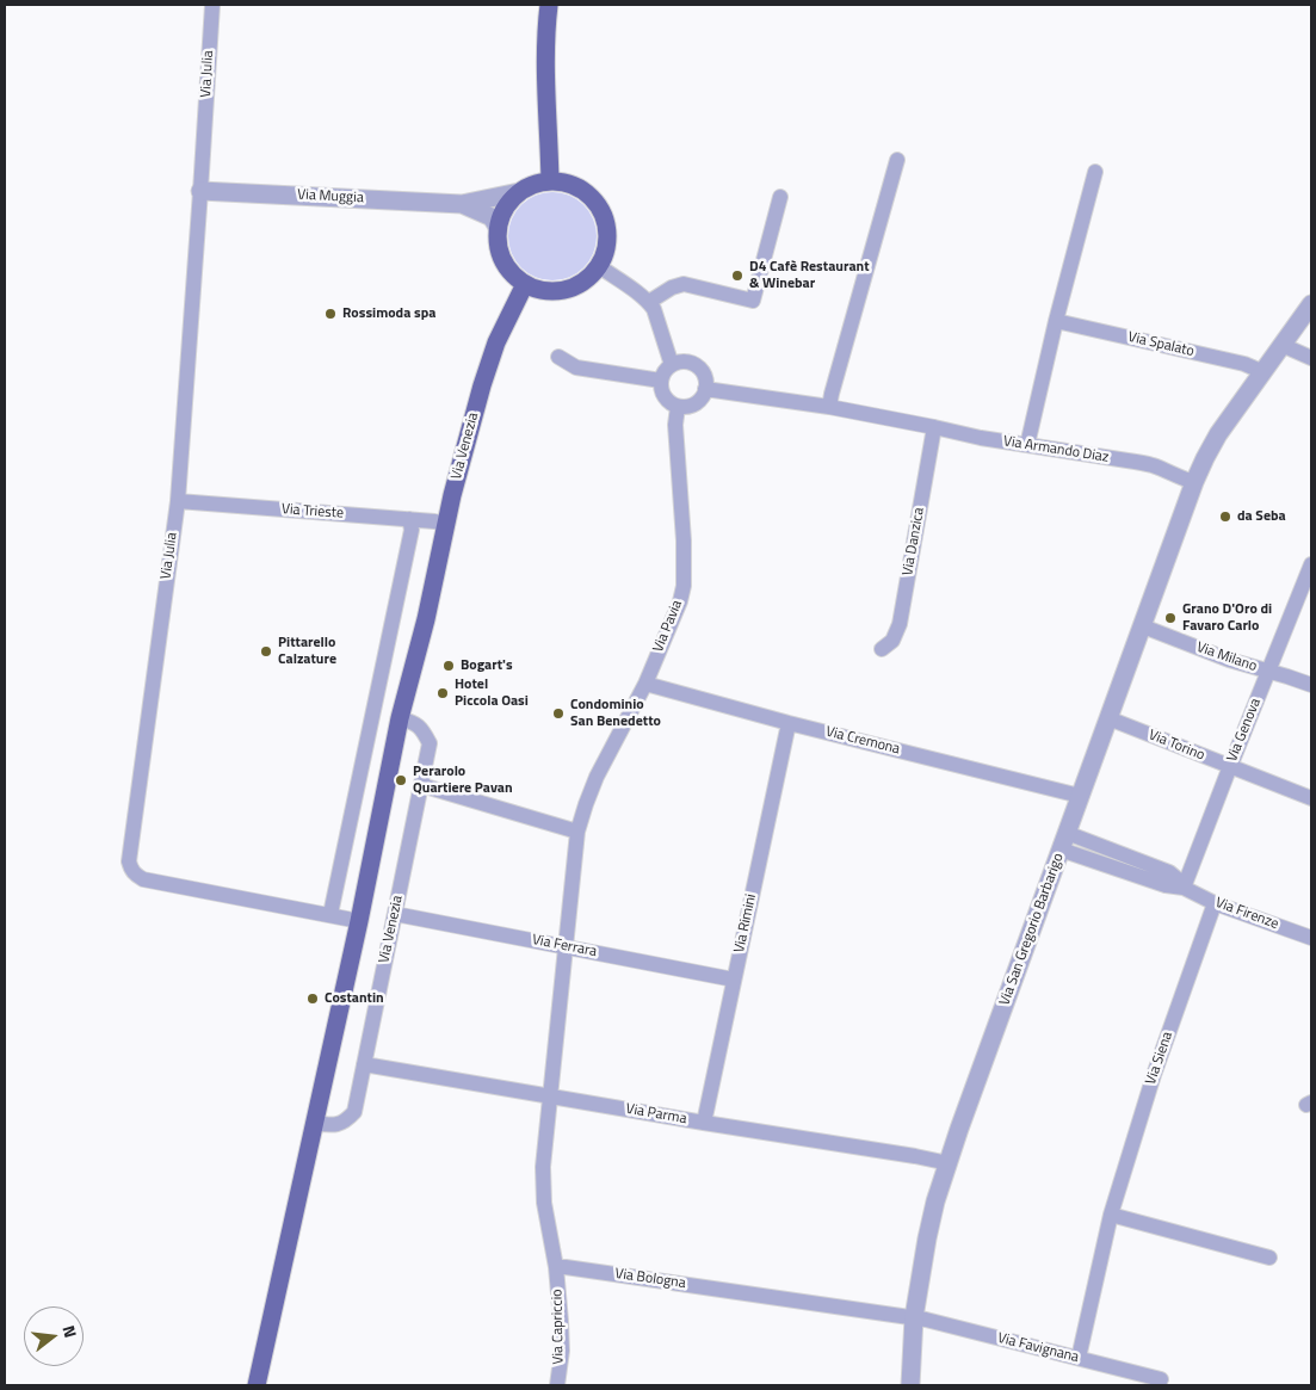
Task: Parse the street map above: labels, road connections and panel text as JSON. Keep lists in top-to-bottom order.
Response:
{
  "streets": {
    "main road": ["Via Venezia"],
    "street": [
      "Via Julia",
      "Via Muggia",
      "Via Spalato",
      "Via Armando Diaz",
      "Via Trieste",
      "Via Danzica",
      "Via Pavia",
      "Via Milano",
      "Via Genova",
      "Via Cremona",
      "Via Torino",
      "Via Firenze",
      "Via Rimini",
      "Via San Gregorio Barbarigo",
      "Via Ferrara",
      "Via Siena",
      "Via Parma",
      "Via Bologna",
      "Via Capriccio",
      "Via Favignana"
    ]
  },
  "crossings": [
    ["Via Julia", "Via Muggia"],
    ["Via Julia", "Via Venezia"],
    ["Via Julia", "Via Trieste"],
    ["Via Muggia", "Via Venezia"],
    ["Via Venezia", "Via Trieste"],
    ["Via Venezia", "Via Ferrara"],
    ["Via Venezia", "Via Parma"],
    ["Via Armando Diaz", "Via Danzica"],
    ["Via Armando Diaz", "Via Pavia"],
    ["Via Armando Diaz", "Via San Gregorio Barbarigo"],
    ["Via Pavia", "Via Cremona"],
    ["Via Pavia", "Via Ferrara"],
    ["Via Pavia", "Via Parma"],
    ["Via Milano", "Via Genova"],
    ["Via Milano", "Via San Gregorio Barbarigo"],
    ["Via Genova", "Via Torino"],
    ["Via Genova", "Via Firenze"],
    ["Via Cremona", "Via Rimini"],
    ["Via Cremona", "Via San Gregorio Barbarigo"],
    ["Via Torino", "Via San Gregorio Barbarigo"],
    ["Via Firenze", "Via San Gregorio Barbarigo"],
    ["Via Firenze", "Via Siena"],
    ["Via Rimini", "Via Ferrara"],
    ["Via Rimini", "Via Parma"],
    ["Via San Gregorio Barbarigo", "Via Parma"],
    ["Via San Gregorio Barbarigo", "Via Bologna"],
    ["Via San Gregorio Barbarigo", "Via Favignana"],
    ["Via Siena", "Via Favignana"],
    ["Via Bologna", "Via Capriccio"],
    ["Via Bologna", "Via Favignana"]
  ],
  "places": [
    "D4 Cafè Restaurant & Winebar",
    "Rossimoda spa",
    "da Seba",
    "Grano D'Oro di Favaro Carlo",
    "Pittarello Calzature",
    "Bogart's",
    "Hotel Piccola Oasi",
    "Condominio San Benedetto",
    "Perarolo Quartiere Pavan",
    "Costantin"
  ],
  "north": "right"
}
